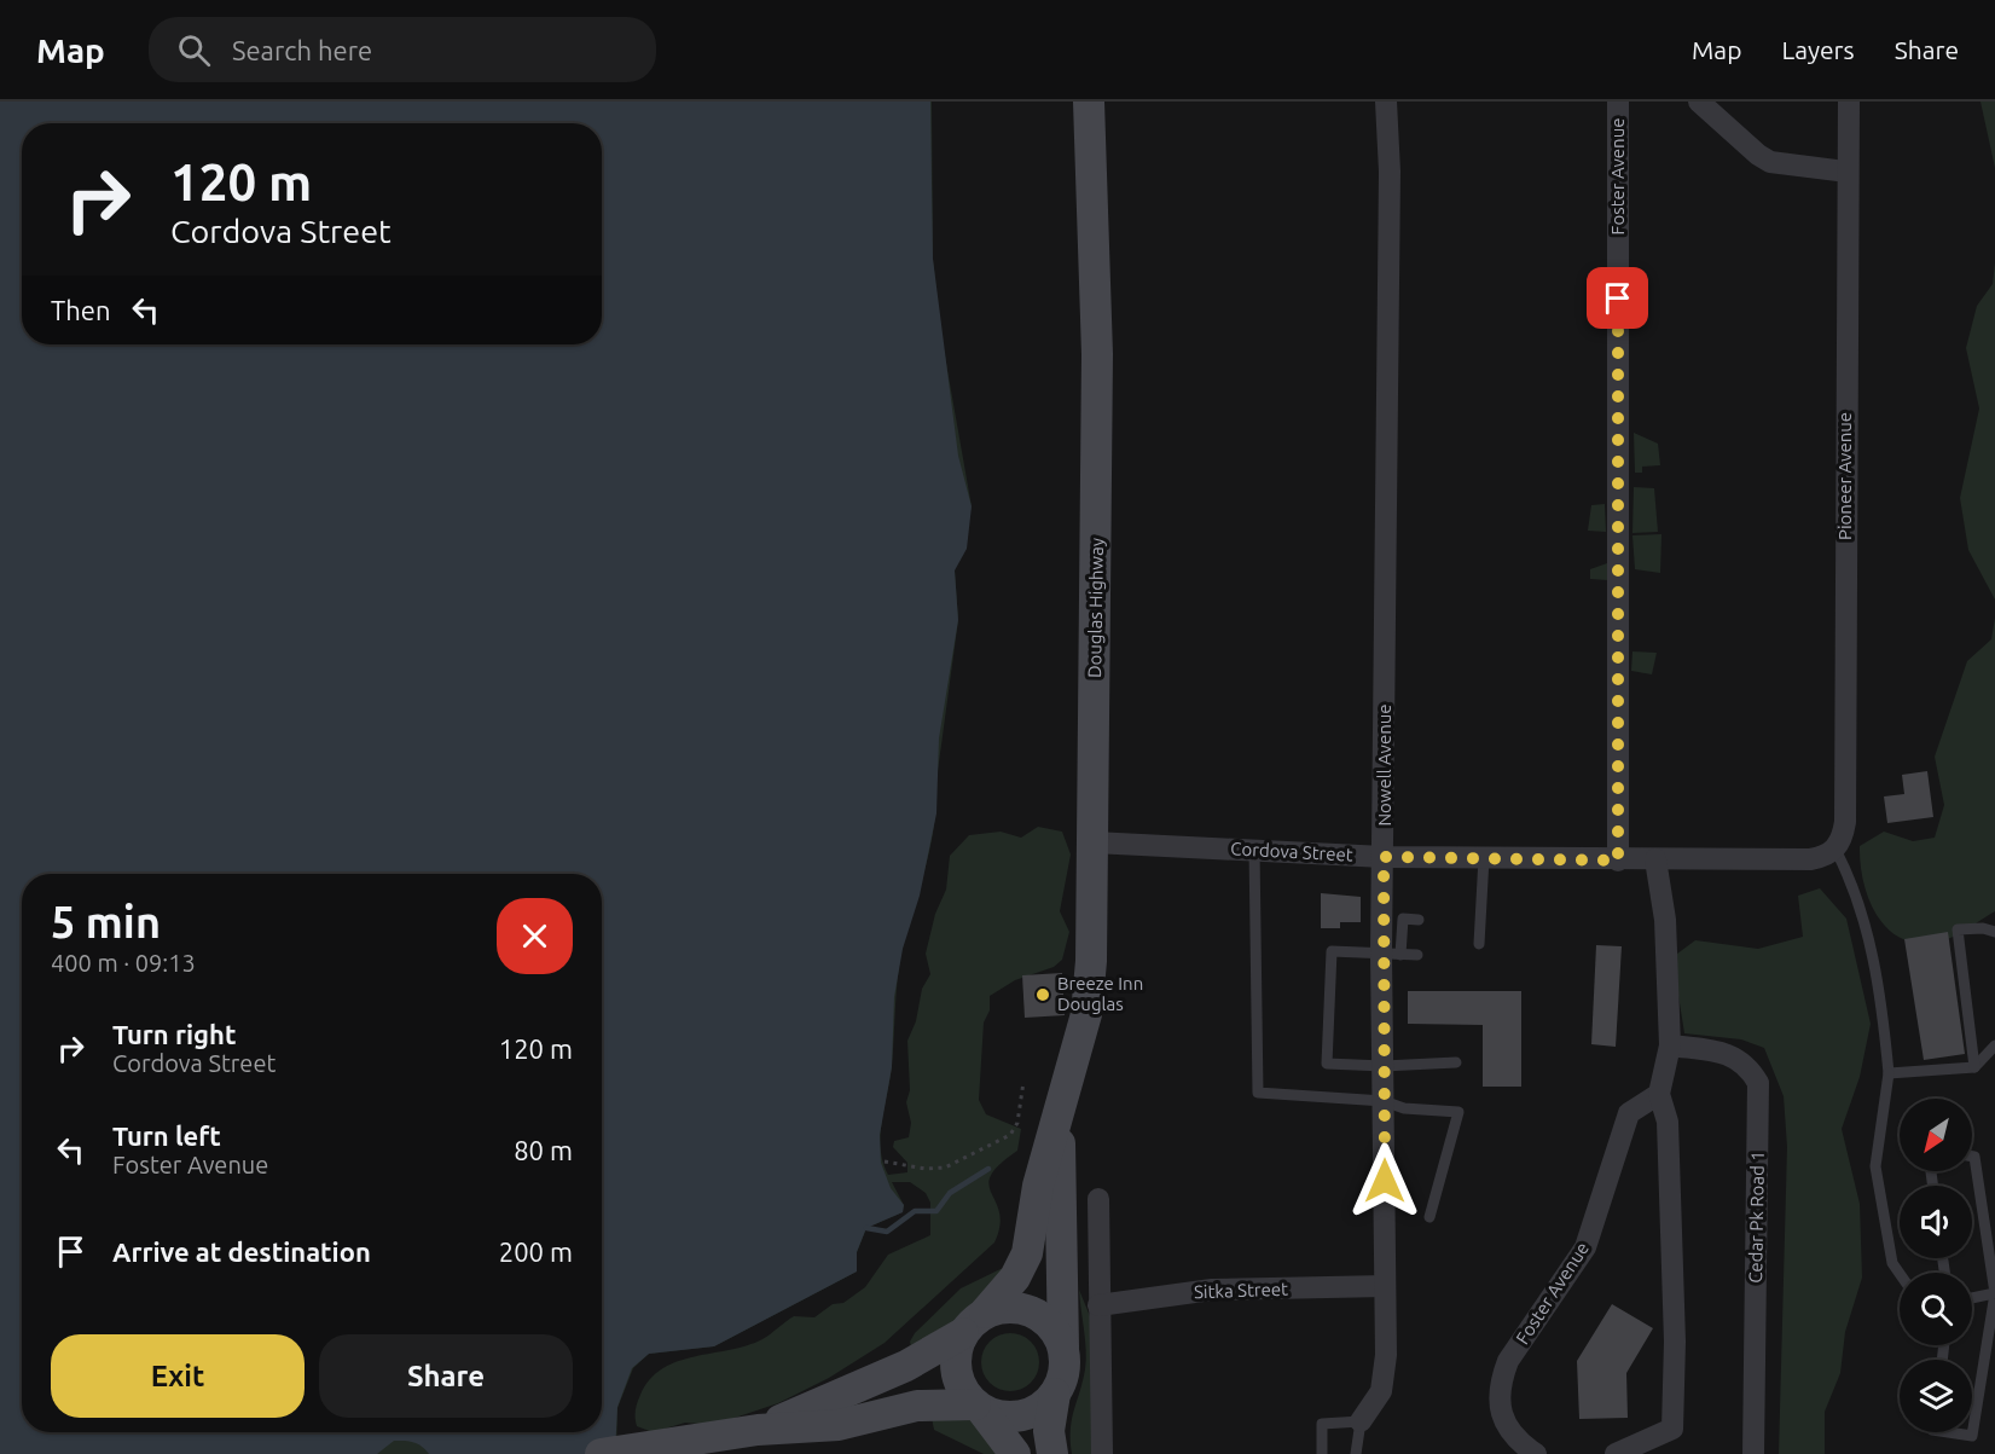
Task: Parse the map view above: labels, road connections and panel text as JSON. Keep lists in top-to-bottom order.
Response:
{
  "streets": {
    "main road": ["Douglas Highway"],
    "street": [
      "Foster Avenue",
      "Pioneer Avenue",
      "Nowell Avenue",
      "Cordova Street",
      "Cedar Pk Road 1",
      "Sitka Street"
    ]
  },
  "crossings": [
    ["Foster Avenue", "Cordova Street"],
    ["Pioneer Avenue", "Cordova Street"],
    ["Douglas Highway", "Cordova Street"],
    ["Nowell Avenue", "Cordova Street"],
    ["Nowell Avenue", "Sitka Street"]
  ],
  "places": ["Breeze Inn Douglas"],
  "north": "bottom left",
  "page": {
    "header": "Map",
    "search": "Search here",
    "nav": ["Map", "Layers", "Share"],
    "turn": ["120 m", "Cordova Street"],
    "then": "Then",
    "heading": ["5 min", "400 m · 09:13"],
    "list": [
      {
        "name": "Turn right",
        "note": "Cordova Street",
        "value": "120 m"
      },
      {
        "name": "Turn left",
        "note": "Foster Avenue",
        "value": "80 m"
      },
      {
        "name": "Arrive at destination",
        "value": "200 m"
      }
    ],
    "buttons": ["Exit", "Share"]
  }
}
